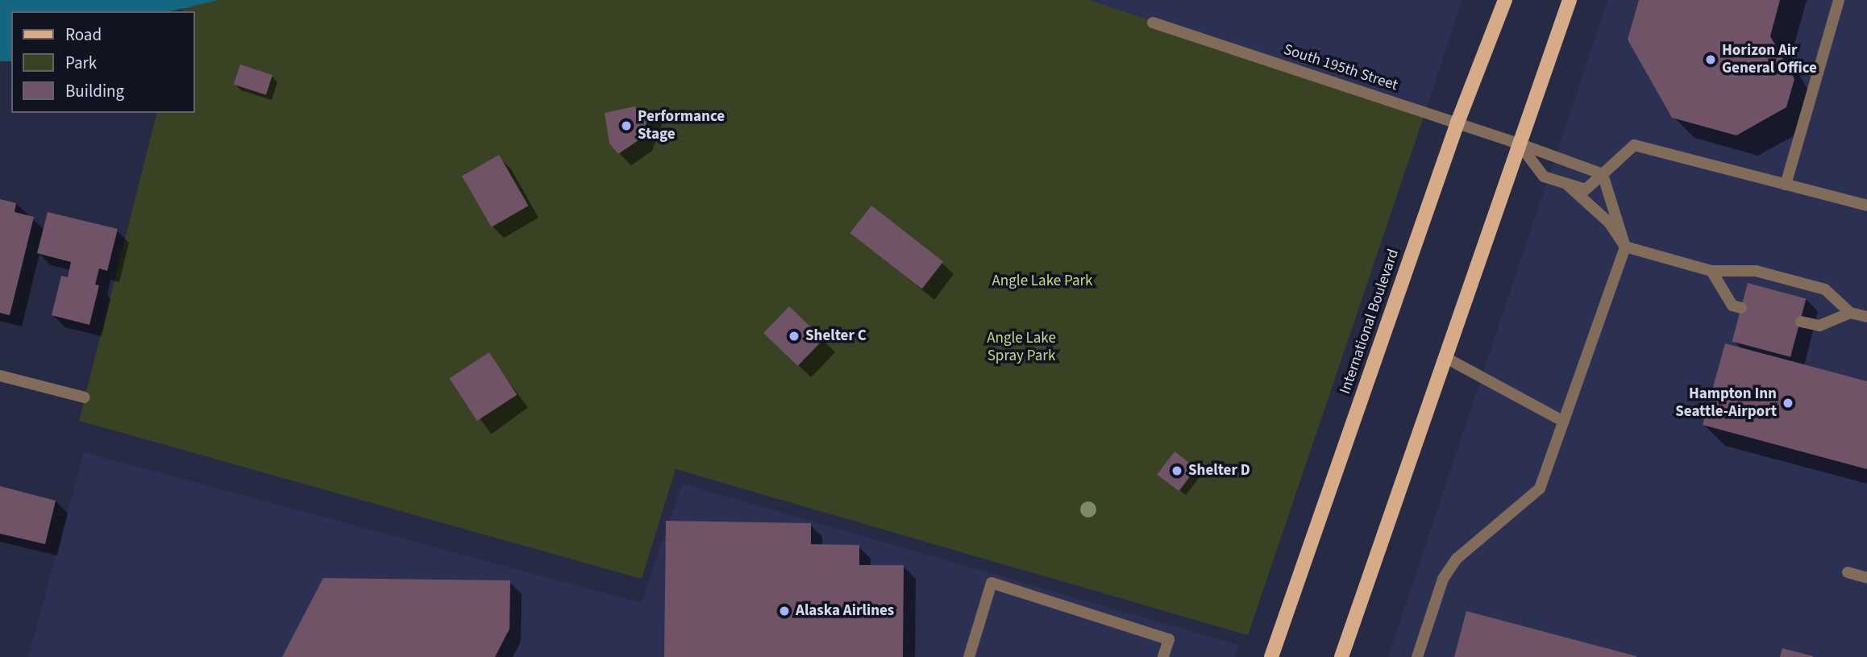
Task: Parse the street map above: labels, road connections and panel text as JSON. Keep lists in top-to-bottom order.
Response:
{
  "streets": {
    "main road": ["International Boulevard"],
    "street": ["South 195th Street"]
  },
  "crossings": [
    ["South 195th Street", "International Boulevard"]
  ],
  "parks": ["Angle Lake Park", "Angle Lake Spray Park"],
  "places": [
    "Horizon Air General Office",
    "Performance Stage",
    "Shelter C",
    "Hampton Inn Seattle-Airport",
    "Shelter D",
    "Alaska Airlines"
  ],
  "legend": ["Road", "Park", "Building"]
}
